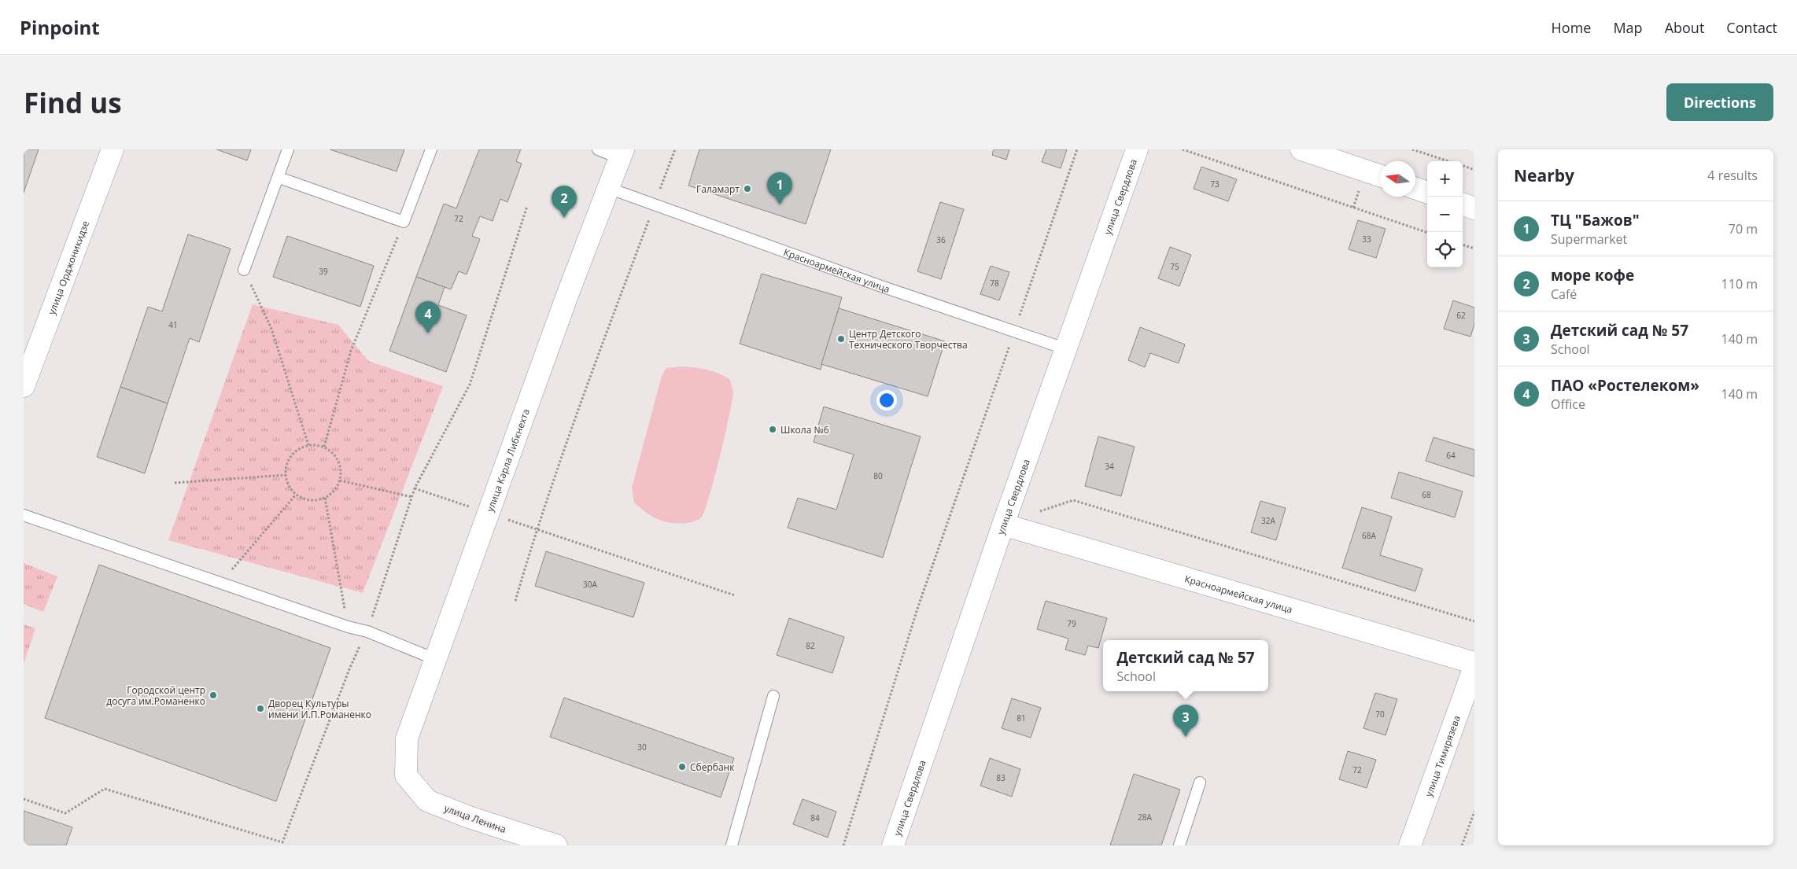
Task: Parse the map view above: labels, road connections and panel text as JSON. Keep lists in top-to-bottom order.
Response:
{
  "streets": {
    "street": [
      "улица Свердлова",
      "улица Орджоникидзе",
      "Красноармейская улица",
      "улица Карла Либкнехта",
      "улица Тимирязева",
      "улица Ленина"
    ]
  },
  "crossings": [
    ["улица Свердлова", "Красноармейская улица"],
    ["Красноармейская улица", "улица Карла Либкнехта"],
    ["улица Карла Либкнехта", "улица Ленина"]
  ],
  "places": [
    "Галамарт",
    "Центр Детского Технического Творчества",
    "Школа №6",
    "Городской центр досуга им.Романенко",
    "Дворец Культуры имени И.П.Романенко",
    "Сбербанк"
  ],
  "house_numbers": [
    "73",
    "72",
    "33",
    "36",
    "75",
    "39",
    "78",
    "62",
    "41",
    "64",
    "34",
    "80",
    "68",
    "32А",
    "68А",
    "30А",
    "79",
    "82",
    "70",
    "81",
    "30",
    "72",
    "83",
    "28А",
    "84"
  ],
  "north": "left",
  "page": {
    "header": "Pinpoint",
    "nav": [
      "Home",
      "Map",
      "About",
      "Contact"
    ],
    "buttons": "Directions",
    "title": "Find us",
    "heading": ["Nearby", "4 results"],
    "map_buttons": ["+", "−"],
    "pins": [
      "1",
      "2",
      "4",
      "3"
    ],
    "list": [
      {
        "mark": "1",
        "name": "ТЦ \"Бажов\"",
        "note": "Supermarket",
        "value": "70 m"
      },
      {
        "mark": "2",
        "name": "море кофе",
        "note": "Café",
        "value": "110 m"
      },
      {
        "mark": "3",
        "name": "Детский сад № 57",
        "note": "School",
        "value": "140 m"
      },
      {
        "mark": "4",
        "name": "ПАО «Ростелеком»",
        "note": "Office",
        "value": "140 m"
      }
    ],
    "popup": ["Детский сад № 57", "School"]
  }
}
